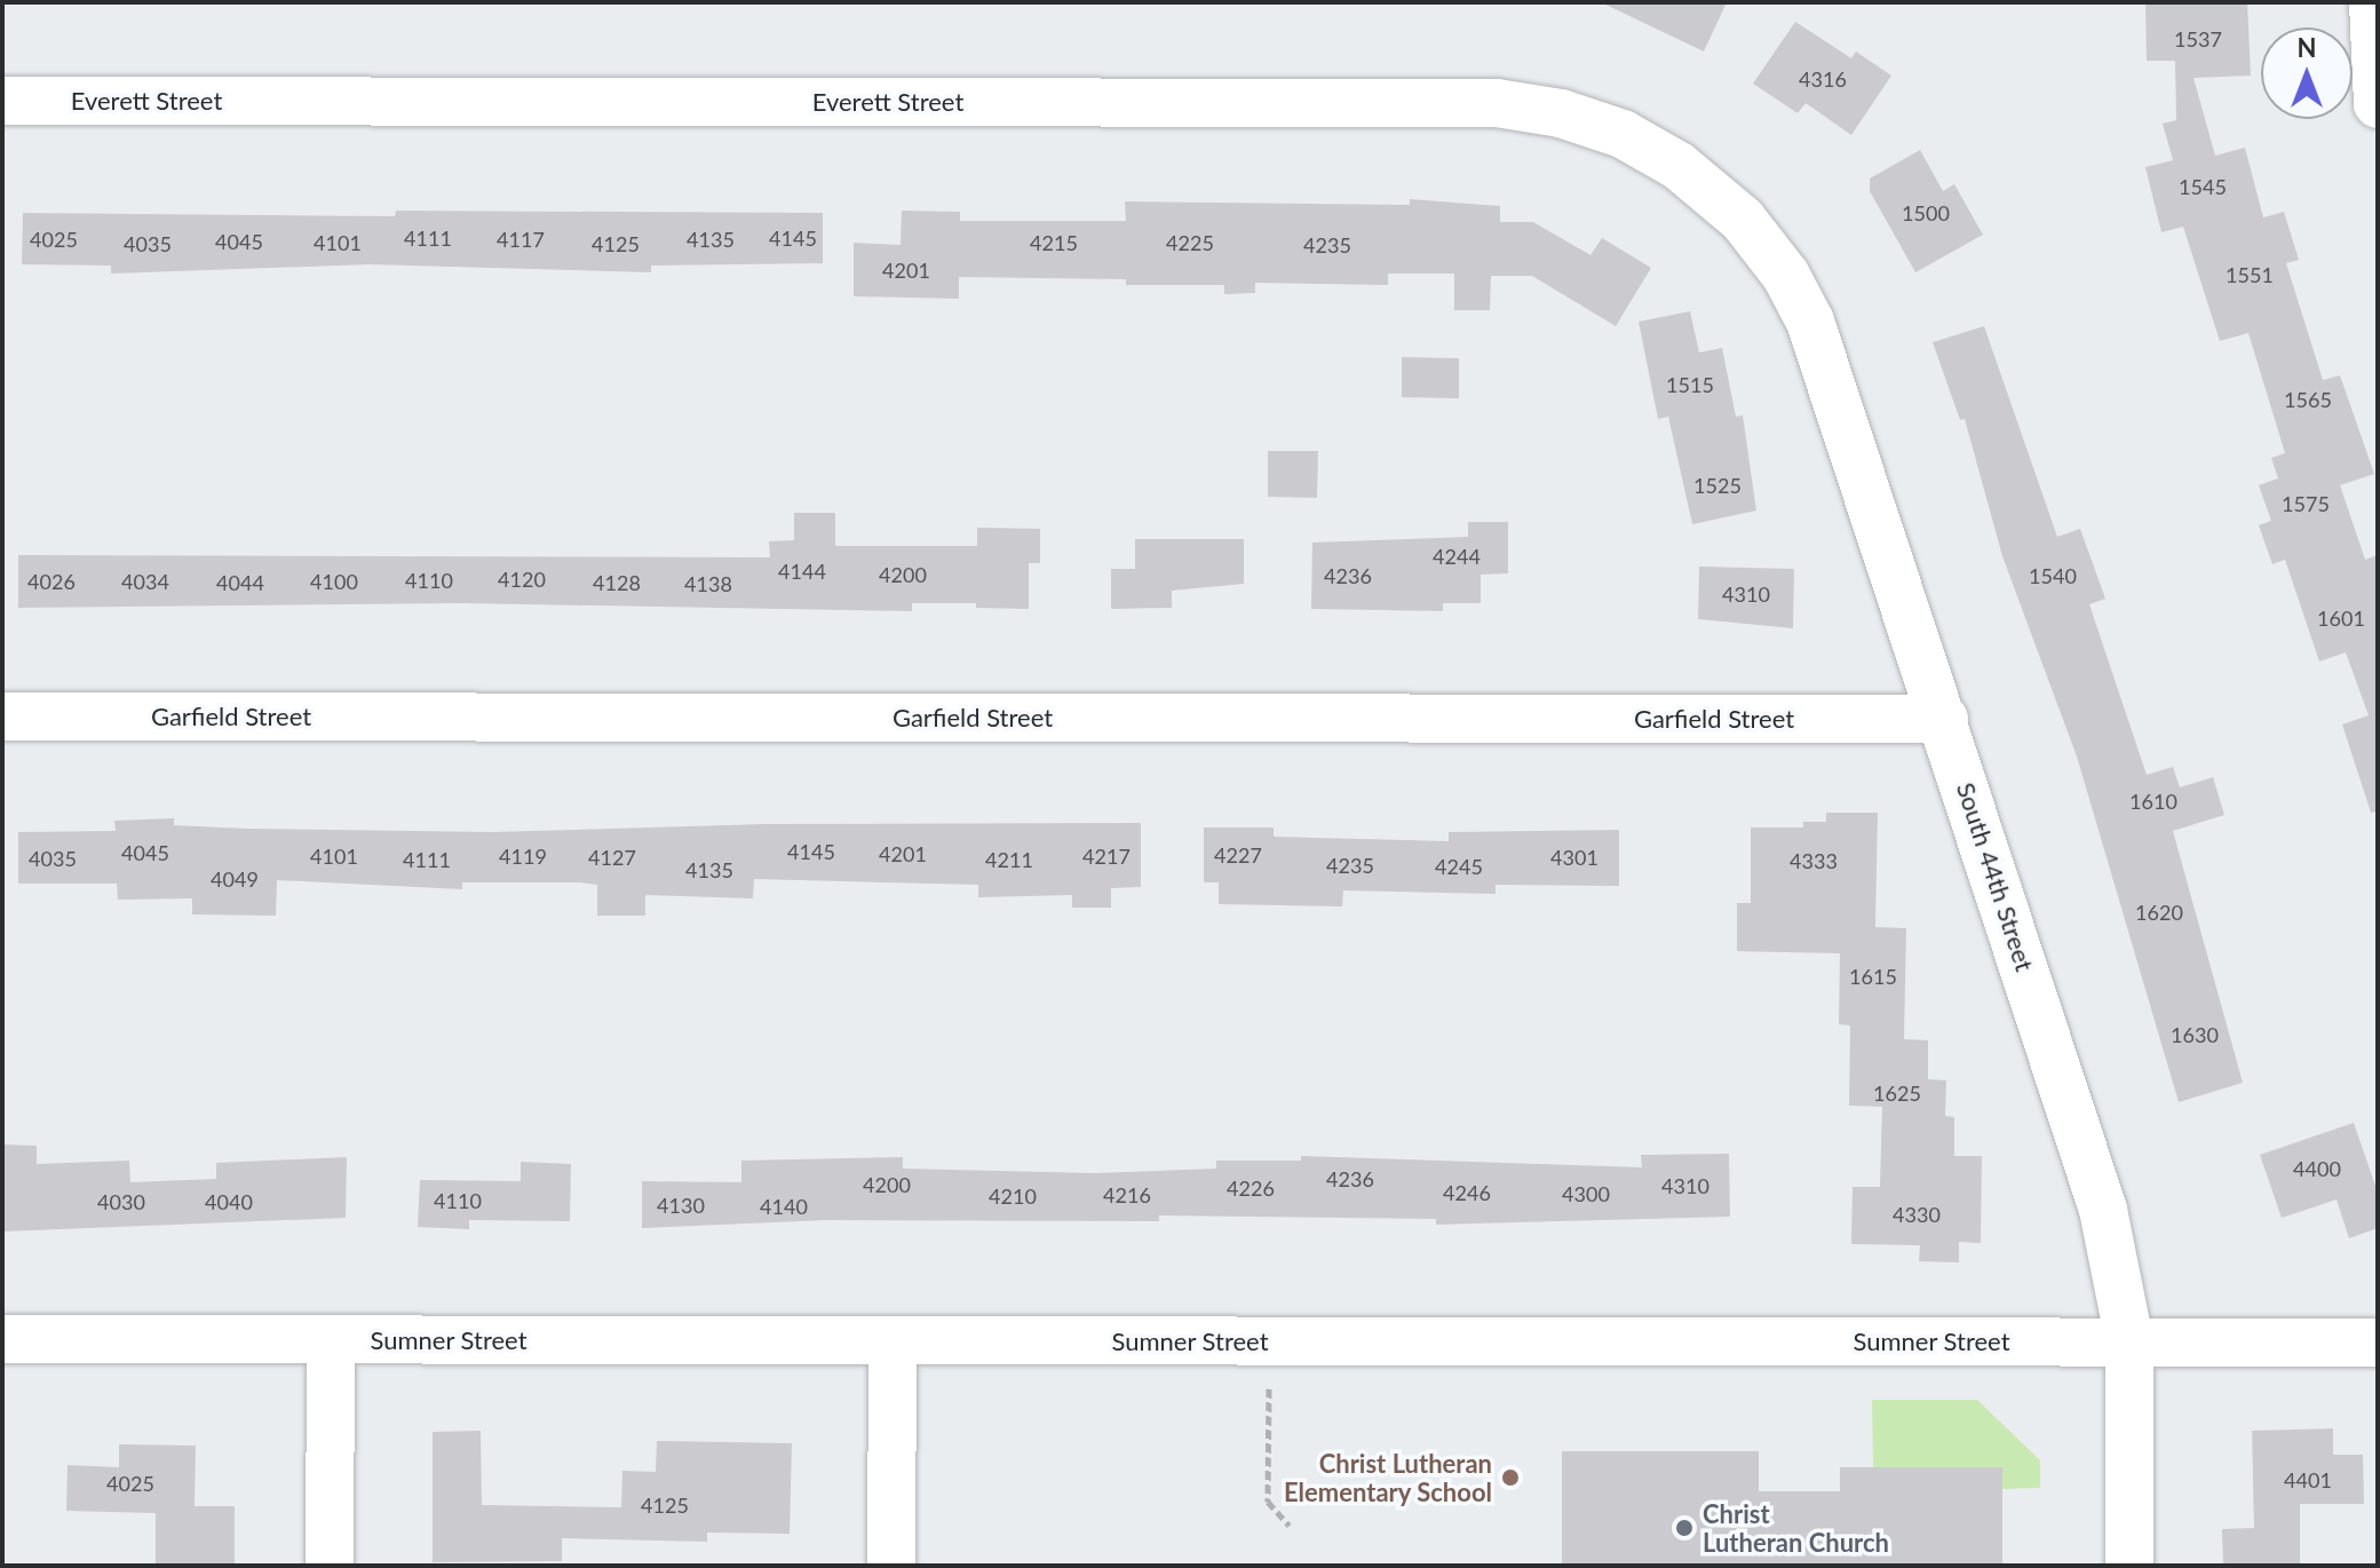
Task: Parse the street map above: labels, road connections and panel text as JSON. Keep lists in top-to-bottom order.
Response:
{
  "streets": {
    "street": [
      "Everett Street",
      "Garfield Street",
      "South 44th Street",
      "Sumner Street"
    ]
  },
  "crossings": [
    ["Everett Street", "South 44th Street"],
    ["Garfield Street", "South 44th Street"],
    ["South 44th Street", "Sumner Street"]
  ],
  "places": ["Christ Lutheran Elementary School", "Christ Lutheran Church"],
  "house_numbers": [
    "1537",
    "4316",
    "1545",
    "1500",
    "4111",
    "4145",
    "4025",
    "4117",
    "4135",
    "4045",
    "4101",
    "4215",
    "4225",
    "4035",
    "4125",
    "4235",
    "4201",
    "1551",
    "1515",
    "1565",
    "1525",
    "1575",
    "4244",
    "4144",
    "4200",
    "4236",
    "1540",
    "4120",
    "4110",
    "4026",
    "4034",
    "4100",
    "4044",
    "4128",
    "4138",
    "4310",
    "1601",
    "1610",
    "4145",
    "4045",
    "4201",
    "4227",
    "4101",
    "4119",
    "4217",
    "4127",
    "4301",
    "4035",
    "4111",
    "4211",
    "4333",
    "4235",
    "4245",
    "4135",
    "4049",
    "1620",
    "1615",
    "1630",
    "1625",
    "4400",
    "4236",
    "4200",
    "4310",
    "4226",
    "4246",
    "4300",
    "4216",
    "4210",
    "4110",
    "4030",
    "4040",
    "4130",
    "4140",
    "4330",
    "4401",
    "4025",
    "4125"
  ],
  "north": "top"
}
